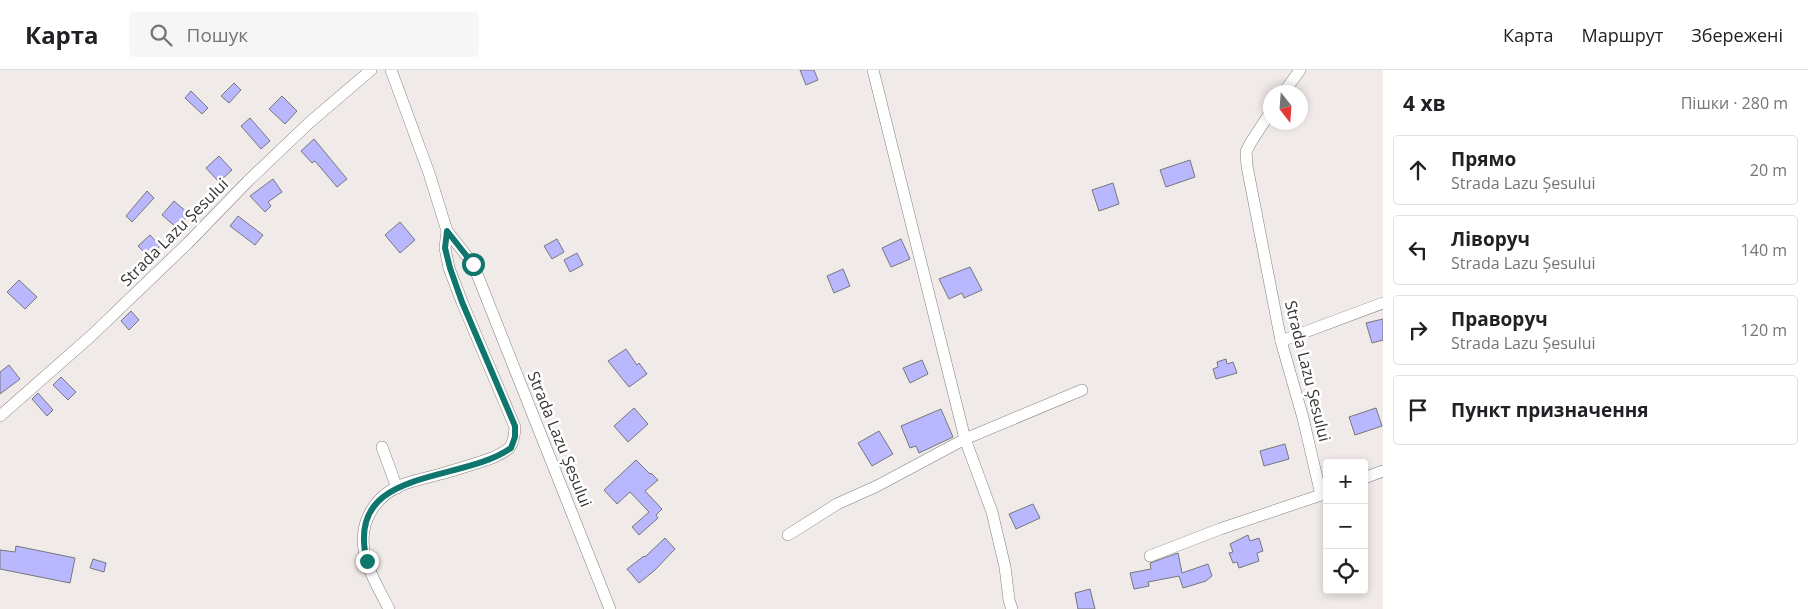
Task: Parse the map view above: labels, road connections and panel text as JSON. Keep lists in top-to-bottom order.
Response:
{
  "streets": {
    "street": ["Strada Lazu Șesului"]
  },
  "north": "bottom",
  "page": {
    "header": "Карта",
    "search": "Пошук",
    "nav": ["Карта", "Маршрут", "Збережені"],
    "heading": ["4 хв", "Пішки · 280 m"],
    "list": [
      ["Прямо", "Strada Lazu Șesului", "20 m"],
      ["Ліворуч", "Strada Lazu Șesului", "140 m"],
      ["Праворуч", "Strada Lazu Șesului", "120 m"],
      "Пункт призначення"
    ],
    "map_buttons": ["+", "−"]
  }
}
